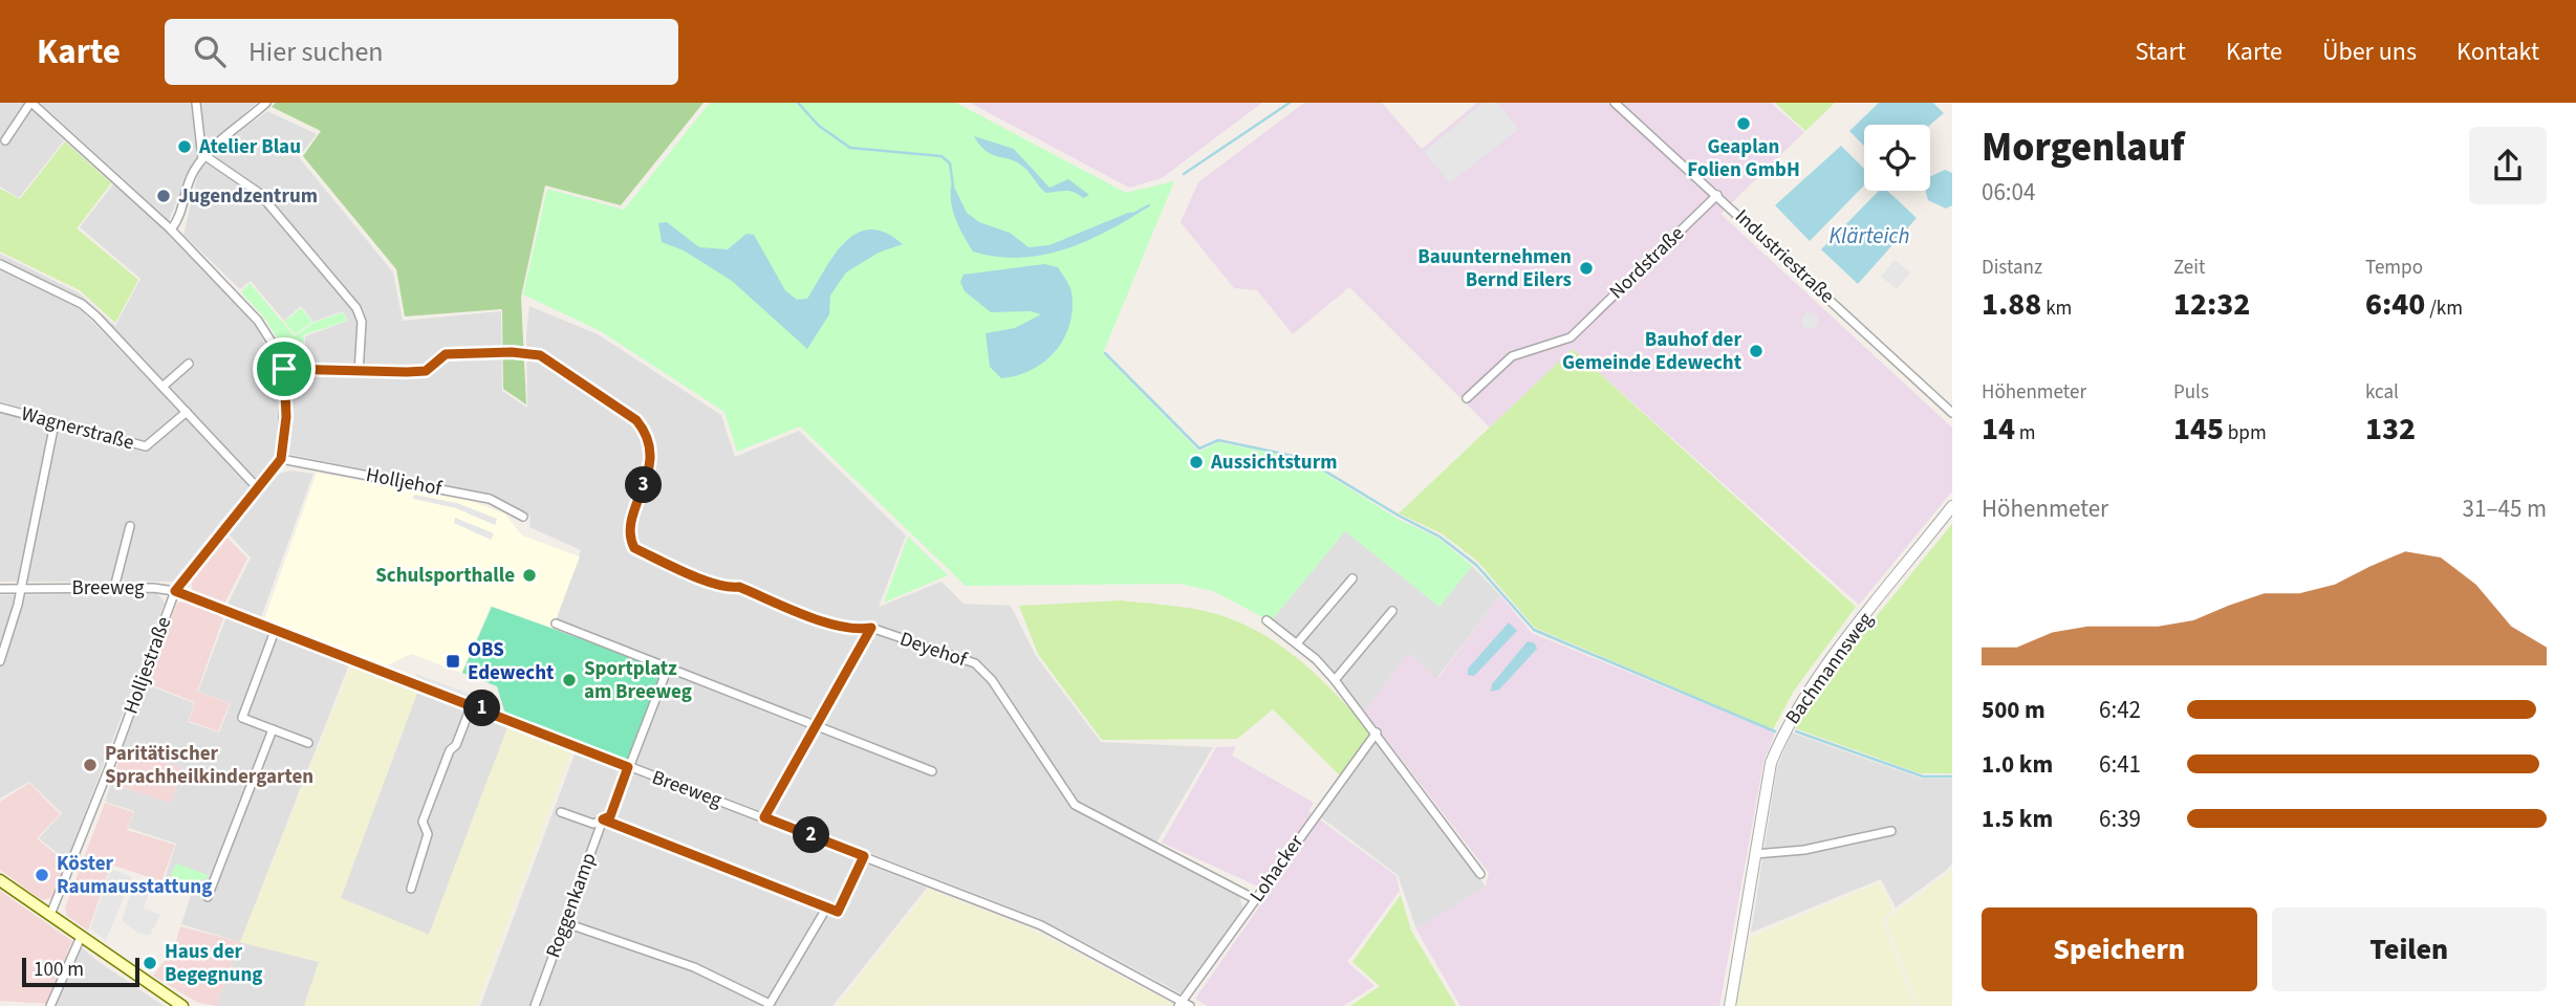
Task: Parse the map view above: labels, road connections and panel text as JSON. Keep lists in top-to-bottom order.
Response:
{
  "streets": {
    "street": [
      "Industriestraße",
      "Nordstraße",
      "Wagnerstraße",
      "Holljehof",
      "Breeweg",
      "Deyehof",
      "Holljestraße",
      "Bachmannsweg",
      "Lohacker",
      "Roggenkamp"
    ]
  },
  "crossings": [
    ["Industriestraße", "Nordstraße"],
    ["Holljehof", "Holljestraße"],
    ["Breeweg", "Holljestraße"],
    ["Breeweg", "Lohacker"],
    ["Breeweg", "Roggenkamp"],
    ["Deyehof", "Lohacker"]
  ],
  "water": ["Klärteich"],
  "places": {
    "other": [
      "Geaplan Folien GmbH",
      "Atelier Blau",
      "Jugendzentrum",
      "Bauunternehmen Bernd Eilers",
      "Bauhof der Gemeinde Edewecht",
      "Aussichtsturm",
      "Schulsporthalle",
      "Sportplatz am Breeweg",
      "Paritätischer Sprachheilkindergarten",
      "Köster Raumausstattung",
      "Haus der Begegnung"
    ],
    "transit": ["OBS Edewecht"]
  },
  "scale_bar": "100 m",
  "page": {
    "header": "Karte",
    "search": "Hier suchen",
    "nav": [
      "Start",
      "Karte",
      "Über uns",
      "Kontakt"
    ],
    "heading": ["Morgenlauf", "06:04"],
    "stats": [
      ["Distanz", "1.88 km"],
      ["Zeit", "12:32"],
      ["Tempo", "6:40 /km"],
      ["Höhenmeter", "14 m"],
      ["Puls", "145 bpm"],
      ["kcal", "132"]
    ],
    "pins": ["3", "1", "2"],
    "chart": ["Höhenmeter", "31–45 m"],
    "list": [
      {
        "name": "500 m",
        "note": "6:42"
      },
      {
        "name": "1.0 km",
        "note": "6:41"
      },
      {
        "name": "1.5 km",
        "note": "6:39"
      }
    ],
    "buttons": ["Speichern", "Teilen"],
    "scale": "100 m"
  }
}
